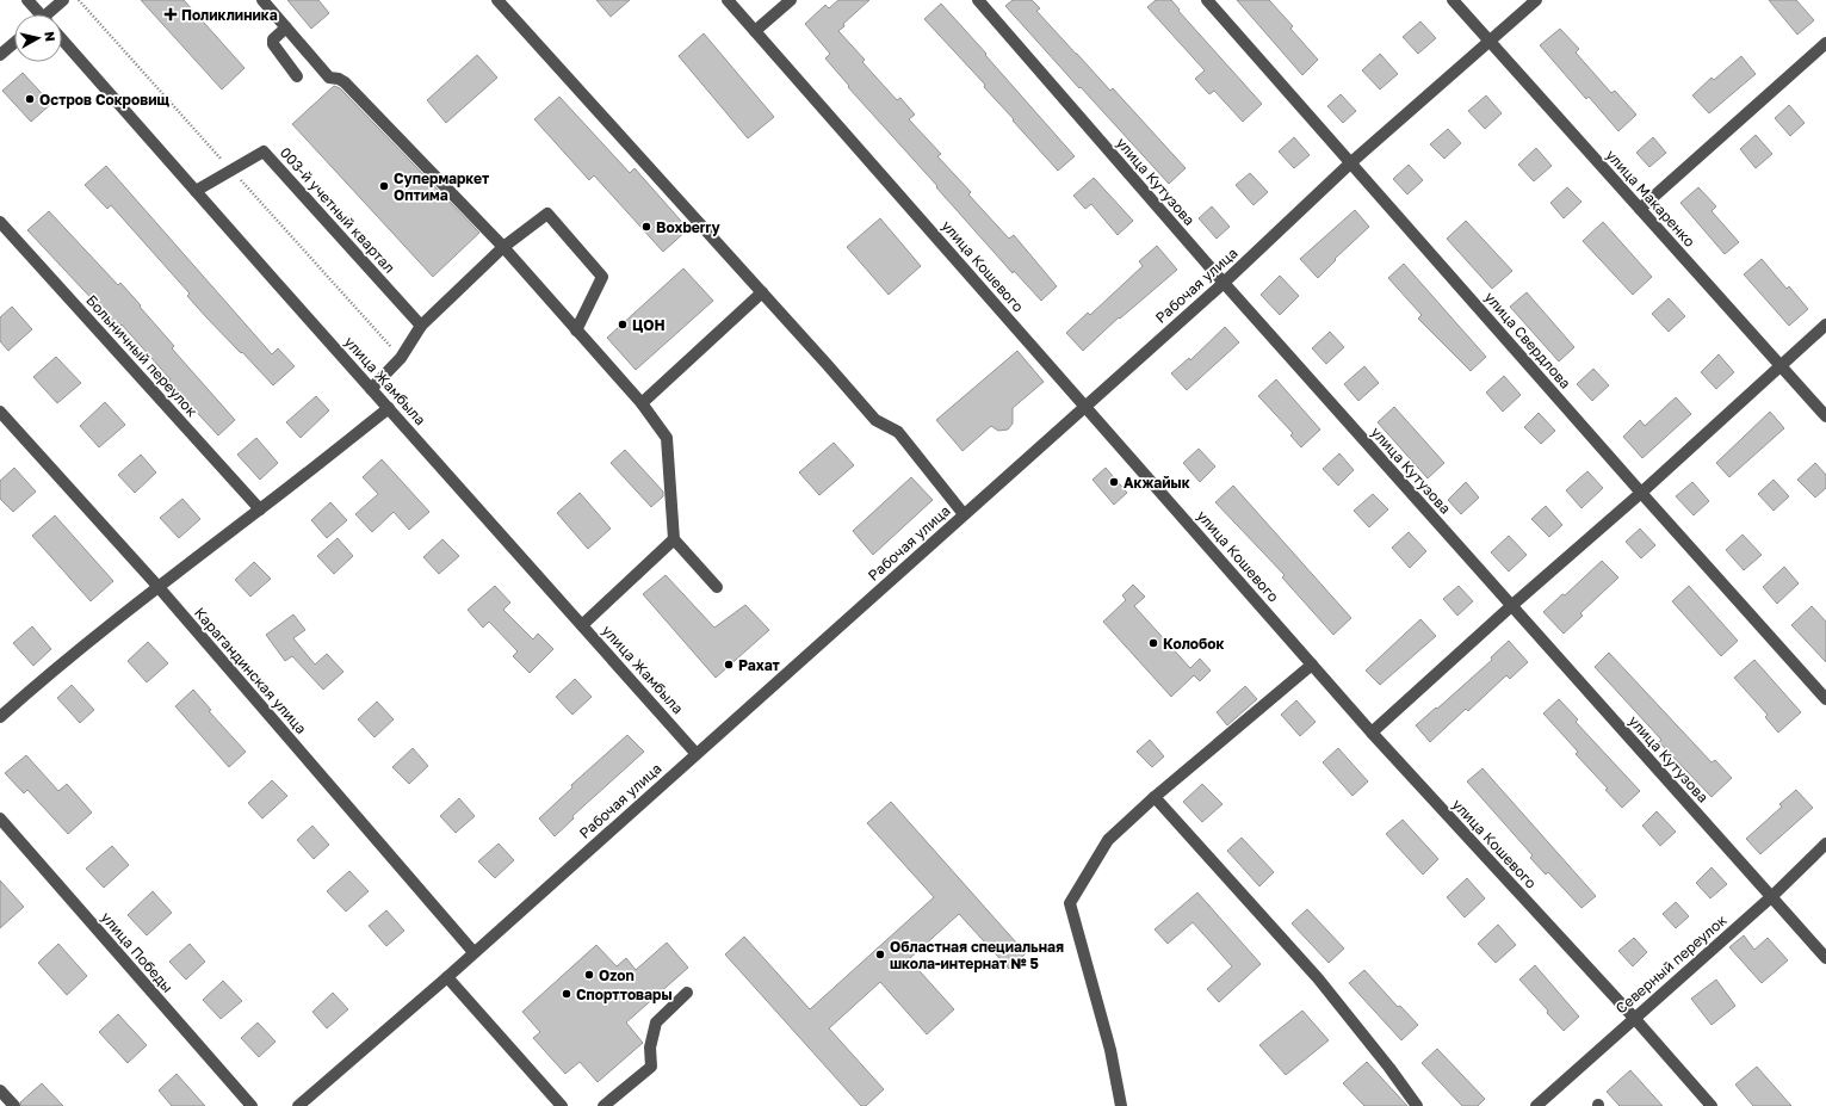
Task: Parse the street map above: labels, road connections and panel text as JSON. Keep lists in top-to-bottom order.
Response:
{
  "streets": {
    "street": [
      "улица Кутузова",
      "улица Макаренко",
      "003-й учетный квартал",
      "улица Кошевого",
      "Рабочая улица",
      "улица Свердлова",
      "Больничный переулок",
      "улица Жамбыла",
      "Карагандинская улица",
      "улица Победы",
      "Северный переулок"
    ]
  },
  "crossings": [
    ["улица Кутузова", "Рабочая улица"],
    ["улица Кутузова", "Северный переулок"],
    ["улица Макаренко", "Рабочая улица"],
    ["003-й учетный квартал", "улица Жамбыла"],
    ["улица Кошевого", "Рабочая улица"],
    ["улица Кошевого", "Северный переулок"],
    ["Рабочая улица", "улица Свердлова"],
    ["Рабочая улица", "улица Жамбыла"],
    ["Рабочая улица", "Карагандинская улица"]
  ],
  "places": {
    "health": ["Поликлиника"],
    "other": [
      "Остров Сокровищ",
      "Супермаркет Оптима",
      "Boxberry",
      "ЦОН",
      "Акжайык",
      "Колобок",
      "Рахат",
      "Областная специальная школа-интернат № 5",
      "Ozon",
      "Спорттовары"
    ]
  },
  "north": "right"
}
